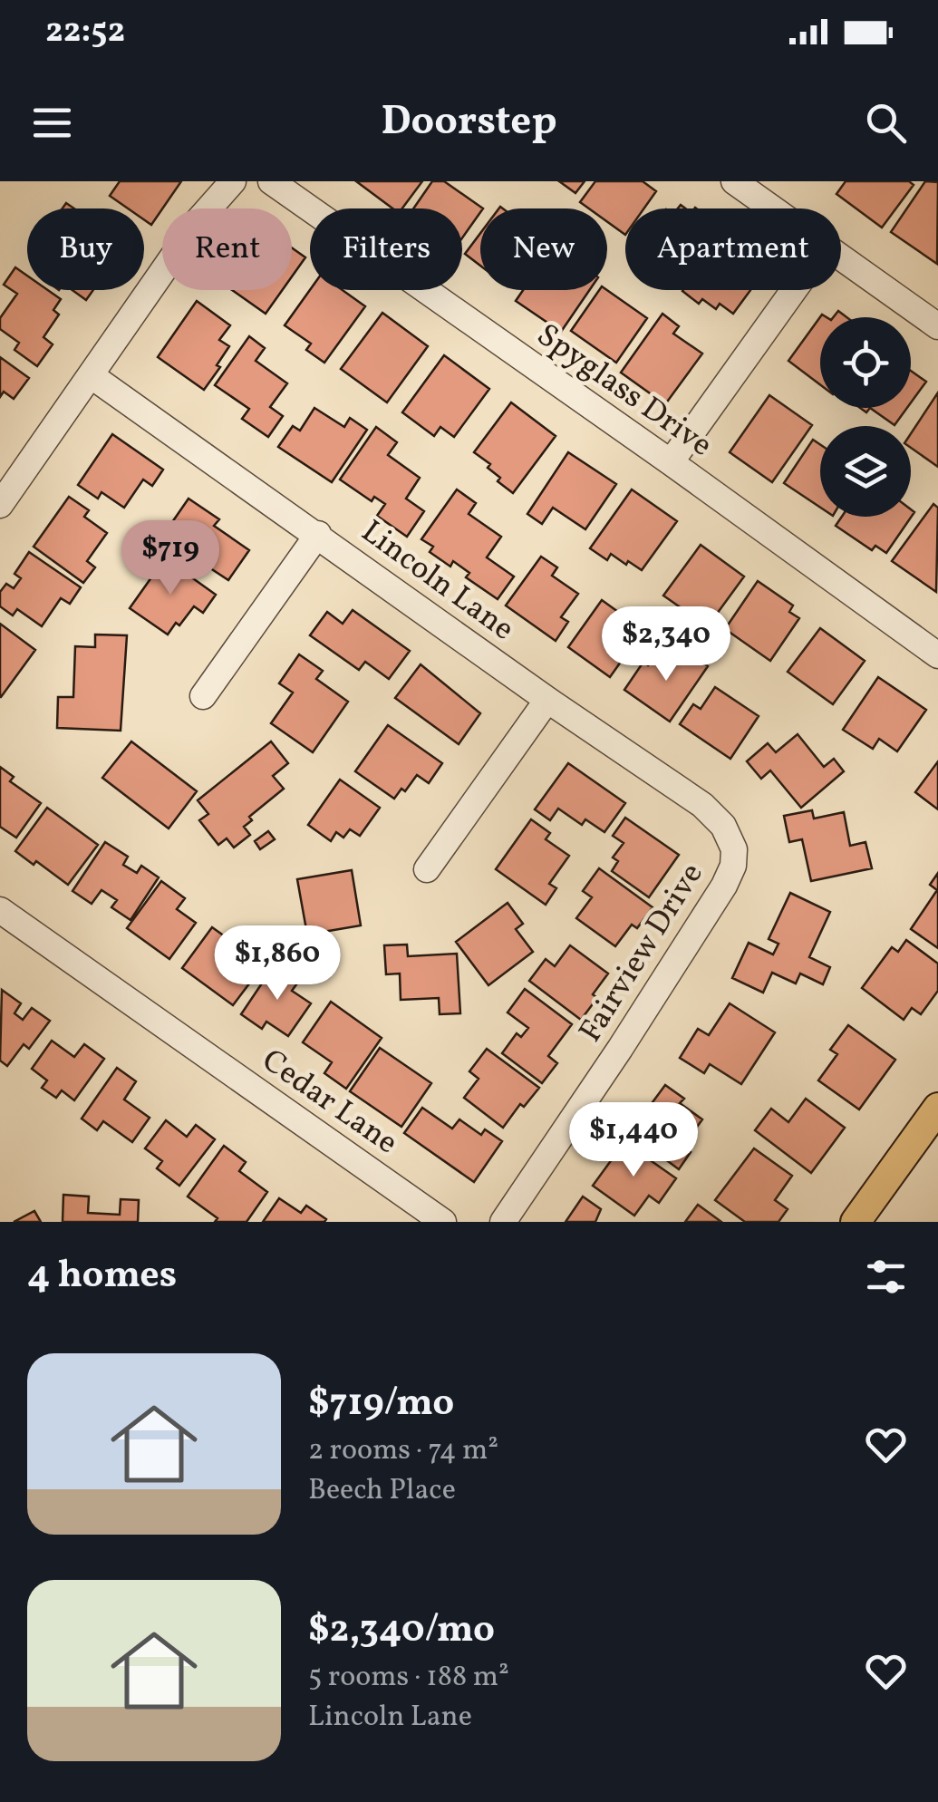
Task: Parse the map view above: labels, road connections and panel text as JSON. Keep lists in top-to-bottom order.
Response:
{
  "streets": {
    "street": [
      "Spyglass Drive",
      "Lincoln Lane",
      "Fairview Drive",
      "Cedar Lane"
    ]
  },
  "crossings": [
    ["Lincoln Lane", "Fairview Drive"]
  ],
  "page": {
    "status": "22:52",
    "header": "Doorstep",
    "chip": [
      "Buy",
      "Rent",
      "Filters",
      "New",
      "Apartment"
    ],
    "price": [
      "$719",
      "$2,340",
      "$1,860",
      "$1,440"
    ],
    "heading": "4 homes",
    "list": [
      {
        "name": "$719/mo",
        "note": "2 rooms · 74 m² · Beech Place"
      },
      {
        "name": "$2,340/mo",
        "note": "5 rooms · 188 m² · Lincoln Lane"
      }
    ]
  }
}
